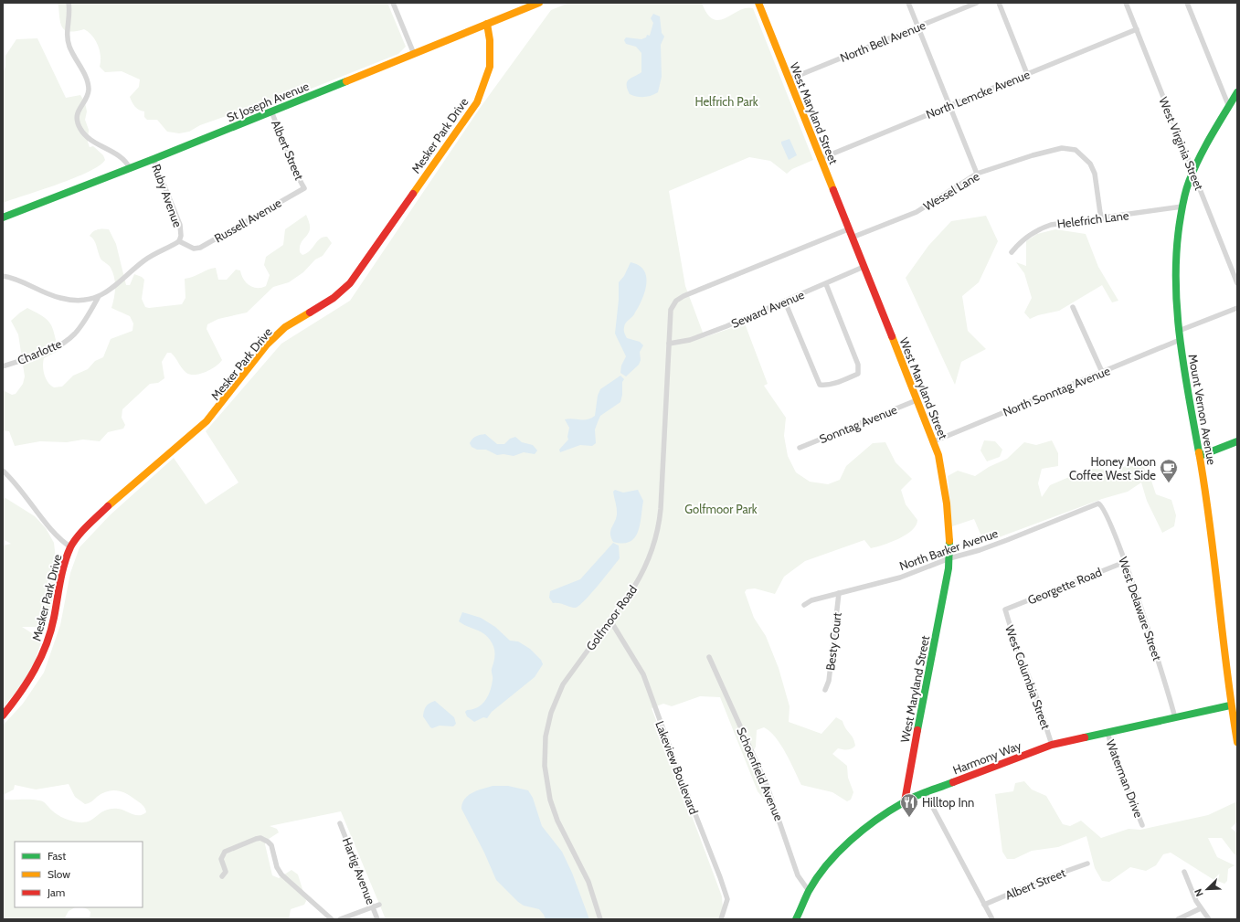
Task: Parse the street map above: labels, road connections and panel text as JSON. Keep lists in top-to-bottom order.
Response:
{
  "streets": {
    "street": [
      "North Bell Avenue",
      "North Lemcke Avenue",
      "St Joseph Avenue",
      "West Maryland Street",
      "Mesker Park Drive",
      "West Virginia Street",
      "Albert Street",
      "Wessel Lane",
      "Ruby Avenue",
      "Helefrich Lane",
      "Russell Avenue",
      "Seward Avenue",
      "Charlotte",
      "North Sonntag Avenue",
      "Mount Vernon Avenue",
      "Sonntag Avenue",
      "North Barker Avenue",
      "Georgette Road",
      "West Delaware Street",
      "Golfmoor Road",
      "Besty Court",
      "West Columbia Street",
      "Harmony Way",
      "Lakeview Boulevard",
      "Schoenfield Avenue",
      "Waterman Drive",
      "Hartig Avenue"
    ]
  },
  "crossings": [
    ["North Bell Avenue", "West Maryland Street"],
    ["North Lemcke Avenue", "West Maryland Street"],
    ["North Lemcke Avenue", "West Virginia Street"],
    ["St Joseph Avenue", "Mesker Park Drive"],
    ["St Joseph Avenue", "Albert Street"],
    ["St Joseph Avenue", "Ruby Avenue"],
    ["West Maryland Street", "Wessel Lane"],
    ["West Maryland Street", "Seward Avenue"],
    ["West Maryland Street", "North Sonntag Avenue"],
    ["West Maryland Street", "Sonntag Avenue"],
    ["West Maryland Street", "North Barker Avenue"],
    ["West Maryland Street", "Golfmoor Road"],
    ["West Maryland Street", "Harmony Way"],
    ["West Virginia Street", "Mount Vernon Avenue"],
    ["Albert Street", "Russell Avenue"],
    ["Wessel Lane", "Helefrich Lane"],
    ["Ruby Avenue", "Russell Avenue"],
    ["Helefrich Lane", "Mount Vernon Avenue"],
    ["Seward Avenue", "Golfmoor Road"],
    ["North Sonntag Avenue", "Mount Vernon Avenue"],
    ["Mount Vernon Avenue", "Harmony Way"],
    ["North Barker Avenue", "West Delaware Street"],
    ["North Barker Avenue", "Besty Court"],
    ["Georgette Road", "West Delaware Street"],
    ["Georgette Road", "West Columbia Street"],
    ["West Delaware Street", "Harmony Way"],
    ["Golfmoor Road", "Lakeview Boulevard"],
    ["West Columbia Street", "Harmony Way"],
    ["Harmony Way", "Schoenfield Avenue"],
    ["Harmony Way", "Waterman Drive"]
  ],
  "parks": ["Helfrich Park", "Golfmoor Park"],
  "places": {
    "cafe": ["Honey Moon Coffee West Side"],
    "restaurant": ["Hilltop Inn"]
  },
  "legend": ["Fast", "Slow", "Jam"],
  "north": "bottom left"
}
